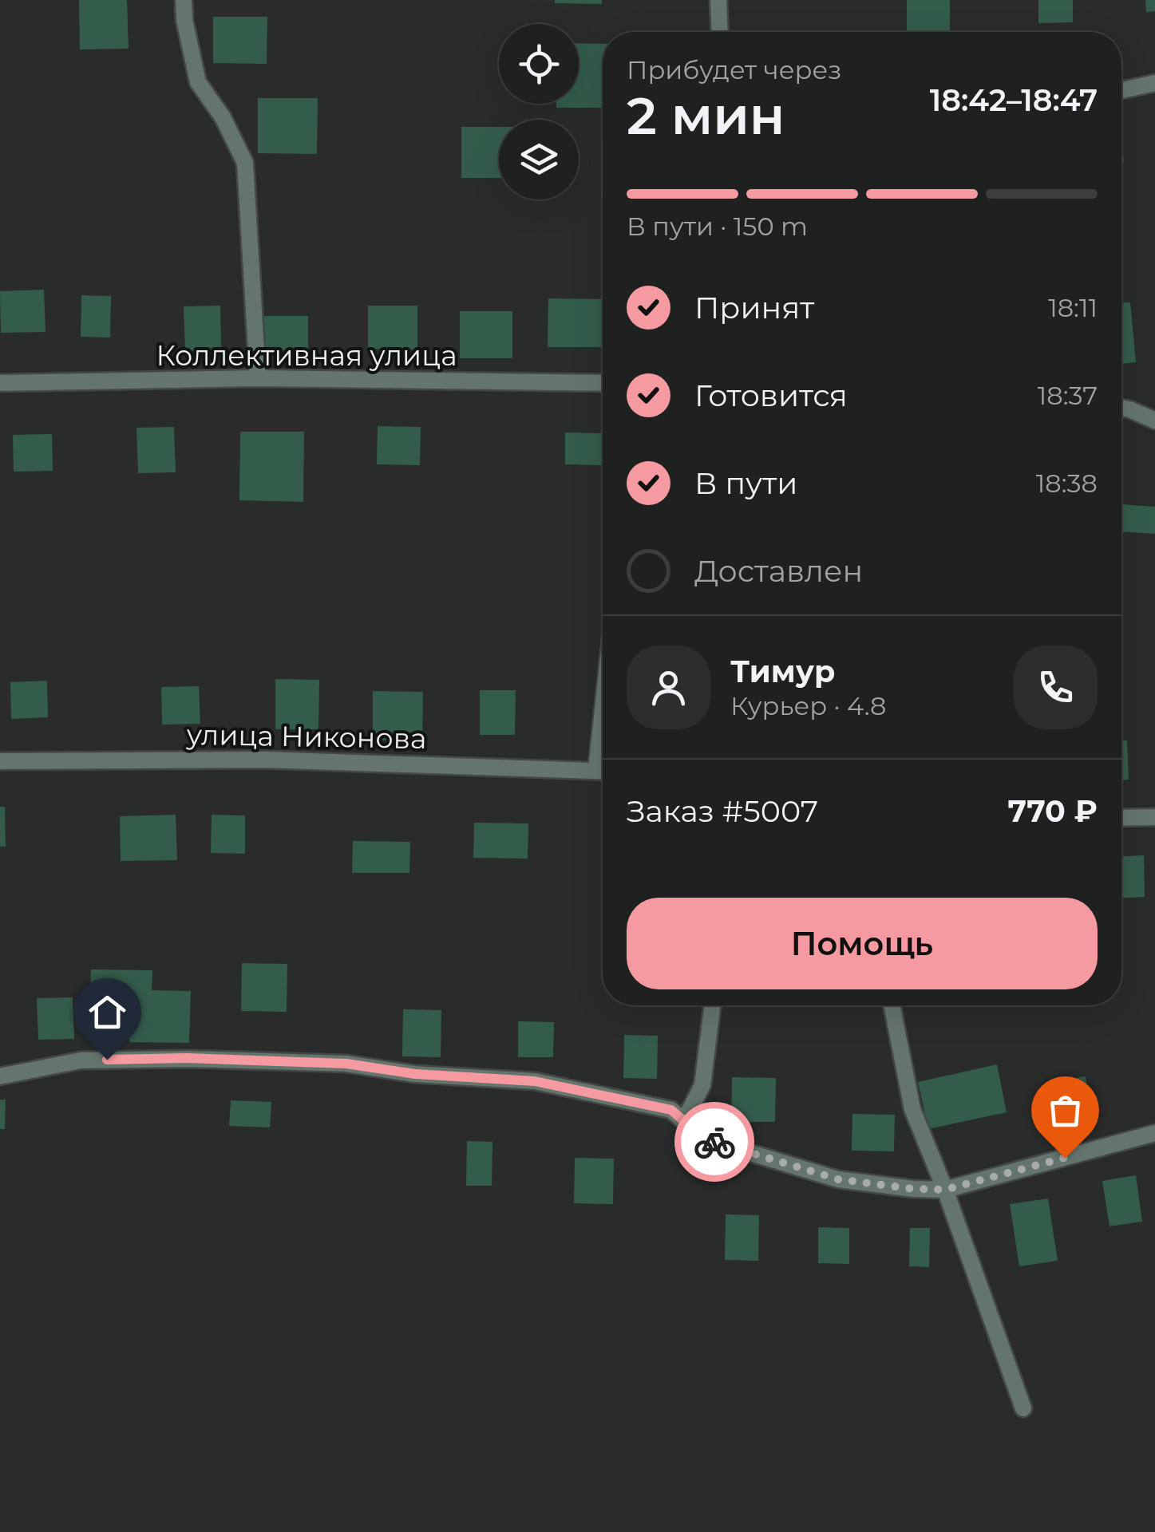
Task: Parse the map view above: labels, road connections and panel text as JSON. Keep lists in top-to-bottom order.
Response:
{
  "streets": {
    "street": ["Коллективная улица", "улица Никонова"]
  },
  "page": {
    "heading": ["2 мин", "Прибудет через", "18:42–18:47"],
    "panel": [
      "Тимур",
      "Курьер · 4.8",
      "Заказ #5007",
      "770 ₽"
    ],
    "bar": "В пути · 150 m",
    "list": [
      ["Принят", "18:11"],
      ["Готовится", "18:37"],
      ["В пути", "18:38"],
      "Доставлен"
    ],
    "buttons": "Помощь"
  }
}
